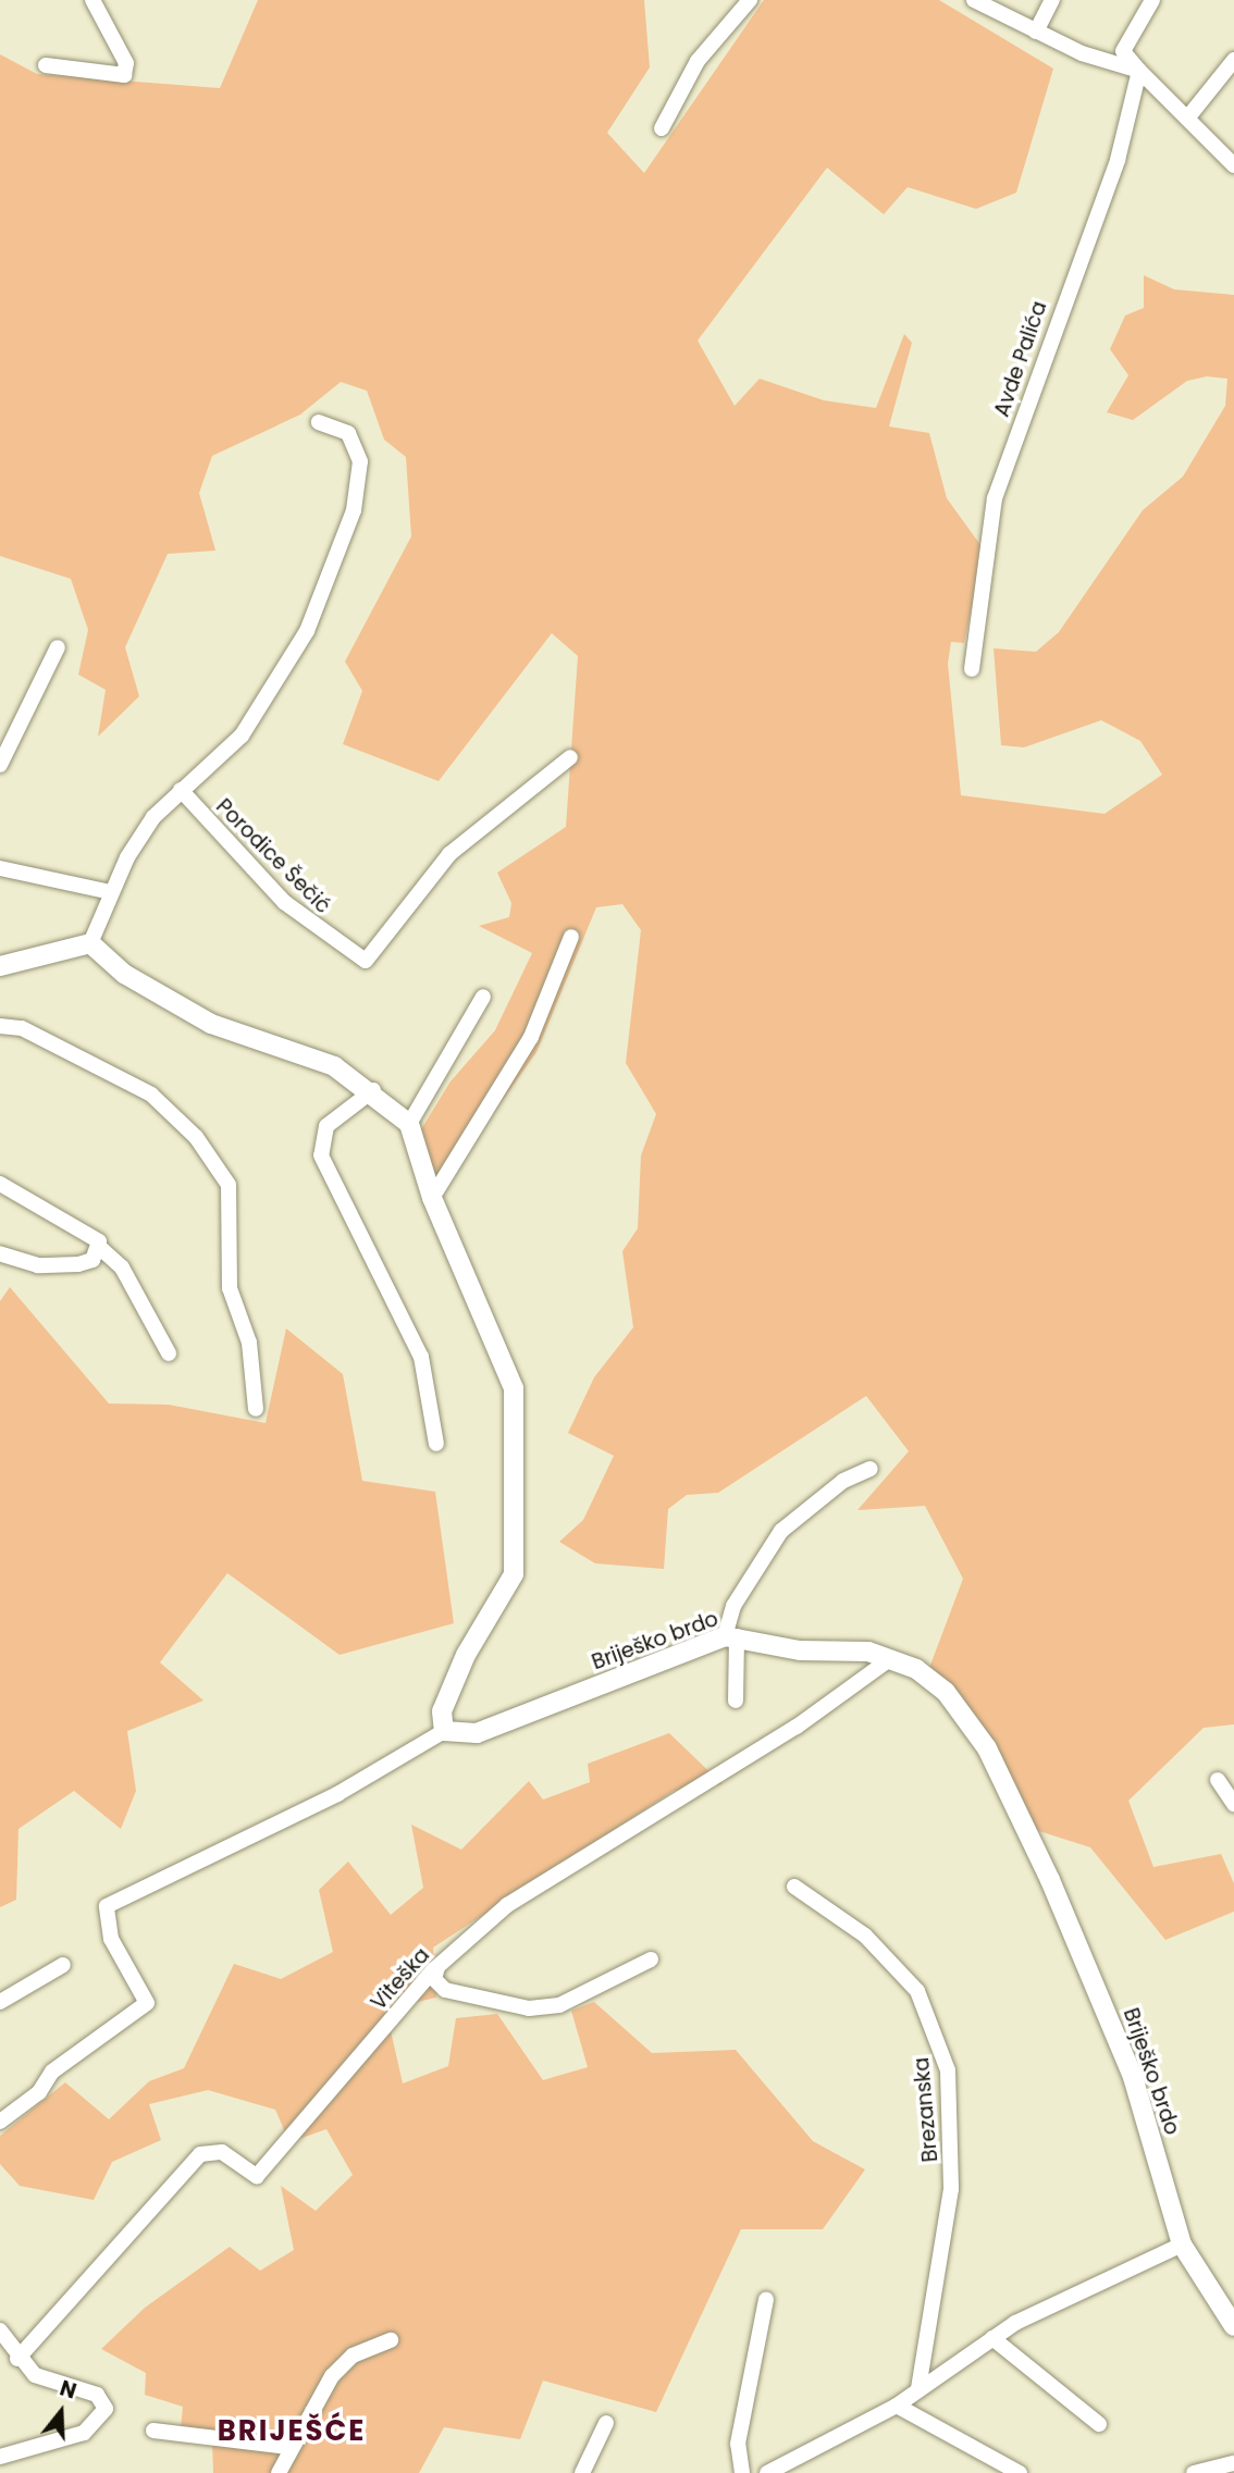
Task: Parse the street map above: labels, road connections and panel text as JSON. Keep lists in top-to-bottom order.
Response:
{
  "streets": {
    "street": [
      "Avde Palića",
      "Porodice Šečić",
      "Briješko brdo",
      "Viteška",
      "Brezanska"
    ]
  },
  "crossings": [
    ["Briješko brdo", "Viteška"]
  ],
  "districts": ["BRIJEŠĆE"],
  "north": "top"
}
